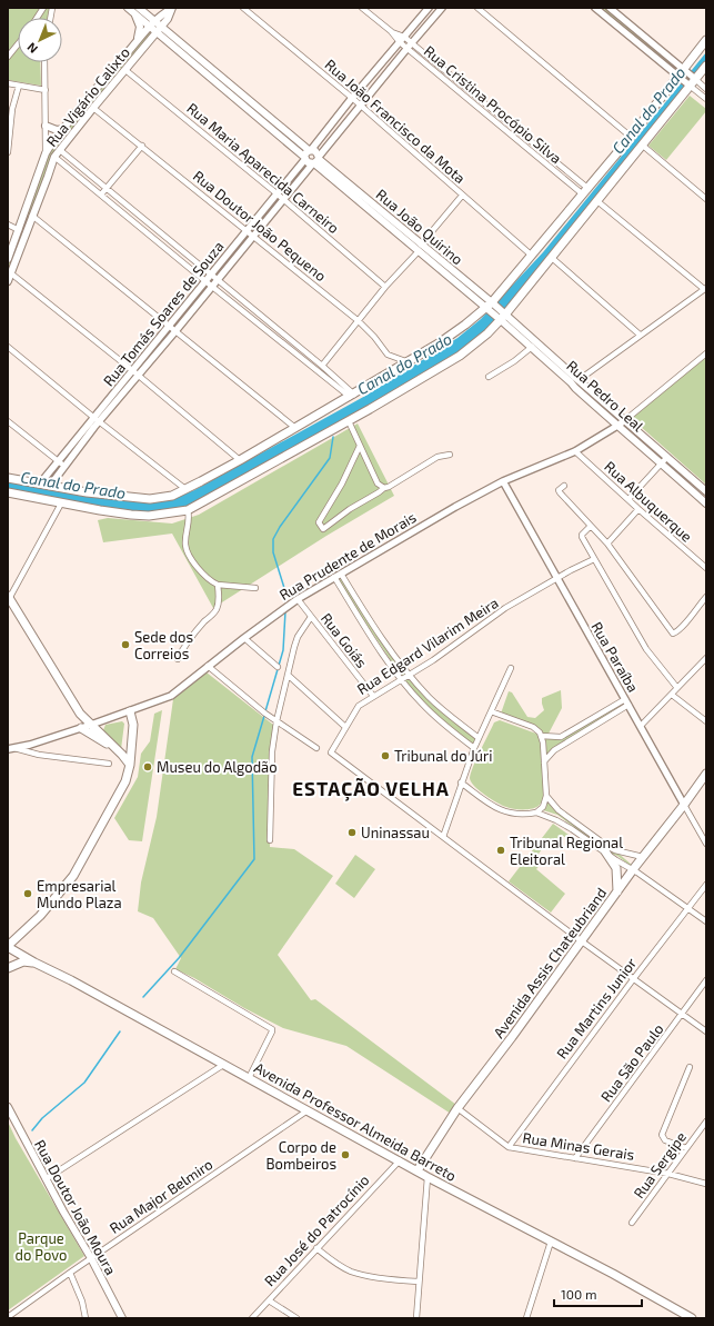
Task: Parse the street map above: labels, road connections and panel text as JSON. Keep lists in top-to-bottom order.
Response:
{
  "streets": {
    "main road": [
      "Rua Vigário Calixto",
      "Rua João Quirino",
      "Rua Pedro Leal",
      "Avenida Assis Chateubriand",
      "Avenida Professor Almeida Barreto",
      "Rua Doutor João Moura"
    ],
    "street": [
      "Rua Cristina Procópio Silva",
      "Rua João Francisco da Mota",
      "Rua Maria Aparecida Carneiro",
      "Rua Doutor João Pequeno",
      "Rua Tomás Soares de Souza",
      "Rua Albuquerque",
      "Rua Prudente de Morais",
      "Rua Goiás",
      "Rua Edgard Vilarim Meira",
      "Rua Paraíba",
      "Rua Martins Junior",
      "Rua São Paulo",
      "Rua Minas Gerais",
      "Rua Sergipe",
      "Rua Major Belmiro",
      "Rua José do Patrocínio"
    ]
  },
  "crossings": [
    ["Rua Vigário Calixto", "Rua Maria Aparecida Carneiro"],
    ["Rua Vigário Calixto", "Rua Doutor João Pequeno"],
    ["Rua Cristina Procópio Silva", "Rua Tomás Soares de Souza"],
    ["Rua João Francisco da Mota", "Rua Tomás Soares de Souza"],
    ["Rua Maria Aparecida Carneiro", "Rua Tomás Soares de Souza"],
    ["Rua Doutor João Pequeno", "Rua Tomás Soares de Souza"],
    ["Rua João Quirino", "Rua Tomás Soares de Souza"],
    ["Rua João Quirino", "Rua Pedro Leal"],
    ["Rua Pedro Leal", "Rua Prudente de Morais"],
    ["Rua Albuquerque", "Rua Prudente de Morais"],
    ["Rua Prudente de Morais", "Rua Goiás"],
    ["Rua Prudente de Morais", "Rua Paraíba"],
    ["Rua Goiás", "Rua Edgard Vilarim Meira"],
    ["Rua Edgard Vilarim Meira", "Rua Paraíba"],
    ["Rua Paraíba", "Avenida Assis Chateubriand"],
    ["Avenida Assis Chateubriand", "Avenida Professor Almeida Barreto"],
    ["Avenida Assis Chateubriand", "Rua Minas Gerais"],
    ["Rua Martins Junior", "Rua Minas Gerais"],
    ["Rua São Paulo", "Rua Minas Gerais"],
    ["Avenida Professor Almeida Barreto", "Rua Major Belmiro"],
    ["Avenida Professor Almeida Barreto", "Rua José do Patrocínio"],
    ["Rua Minas Gerais", "Rua Sergipe"],
    ["Rua Major Belmiro", "Rua Doutor João Moura"]
  ],
  "districts": ["ESTAÇÃO VELHA"],
  "water": ["Canal do Prado"],
  "parks": ["Parque do Povo"],
  "places": [
    "Sede dos Correios",
    "Tribunal do Júri",
    "Museu do Algodão",
    "Uninassau",
    "Tribunal Regional Eleitoral",
    "Empresarial Mundo Plaza",
    "Corpo de Bombeiros"
  ],
  "scale_bar": "100 m",
  "north": "bottom left"
}
